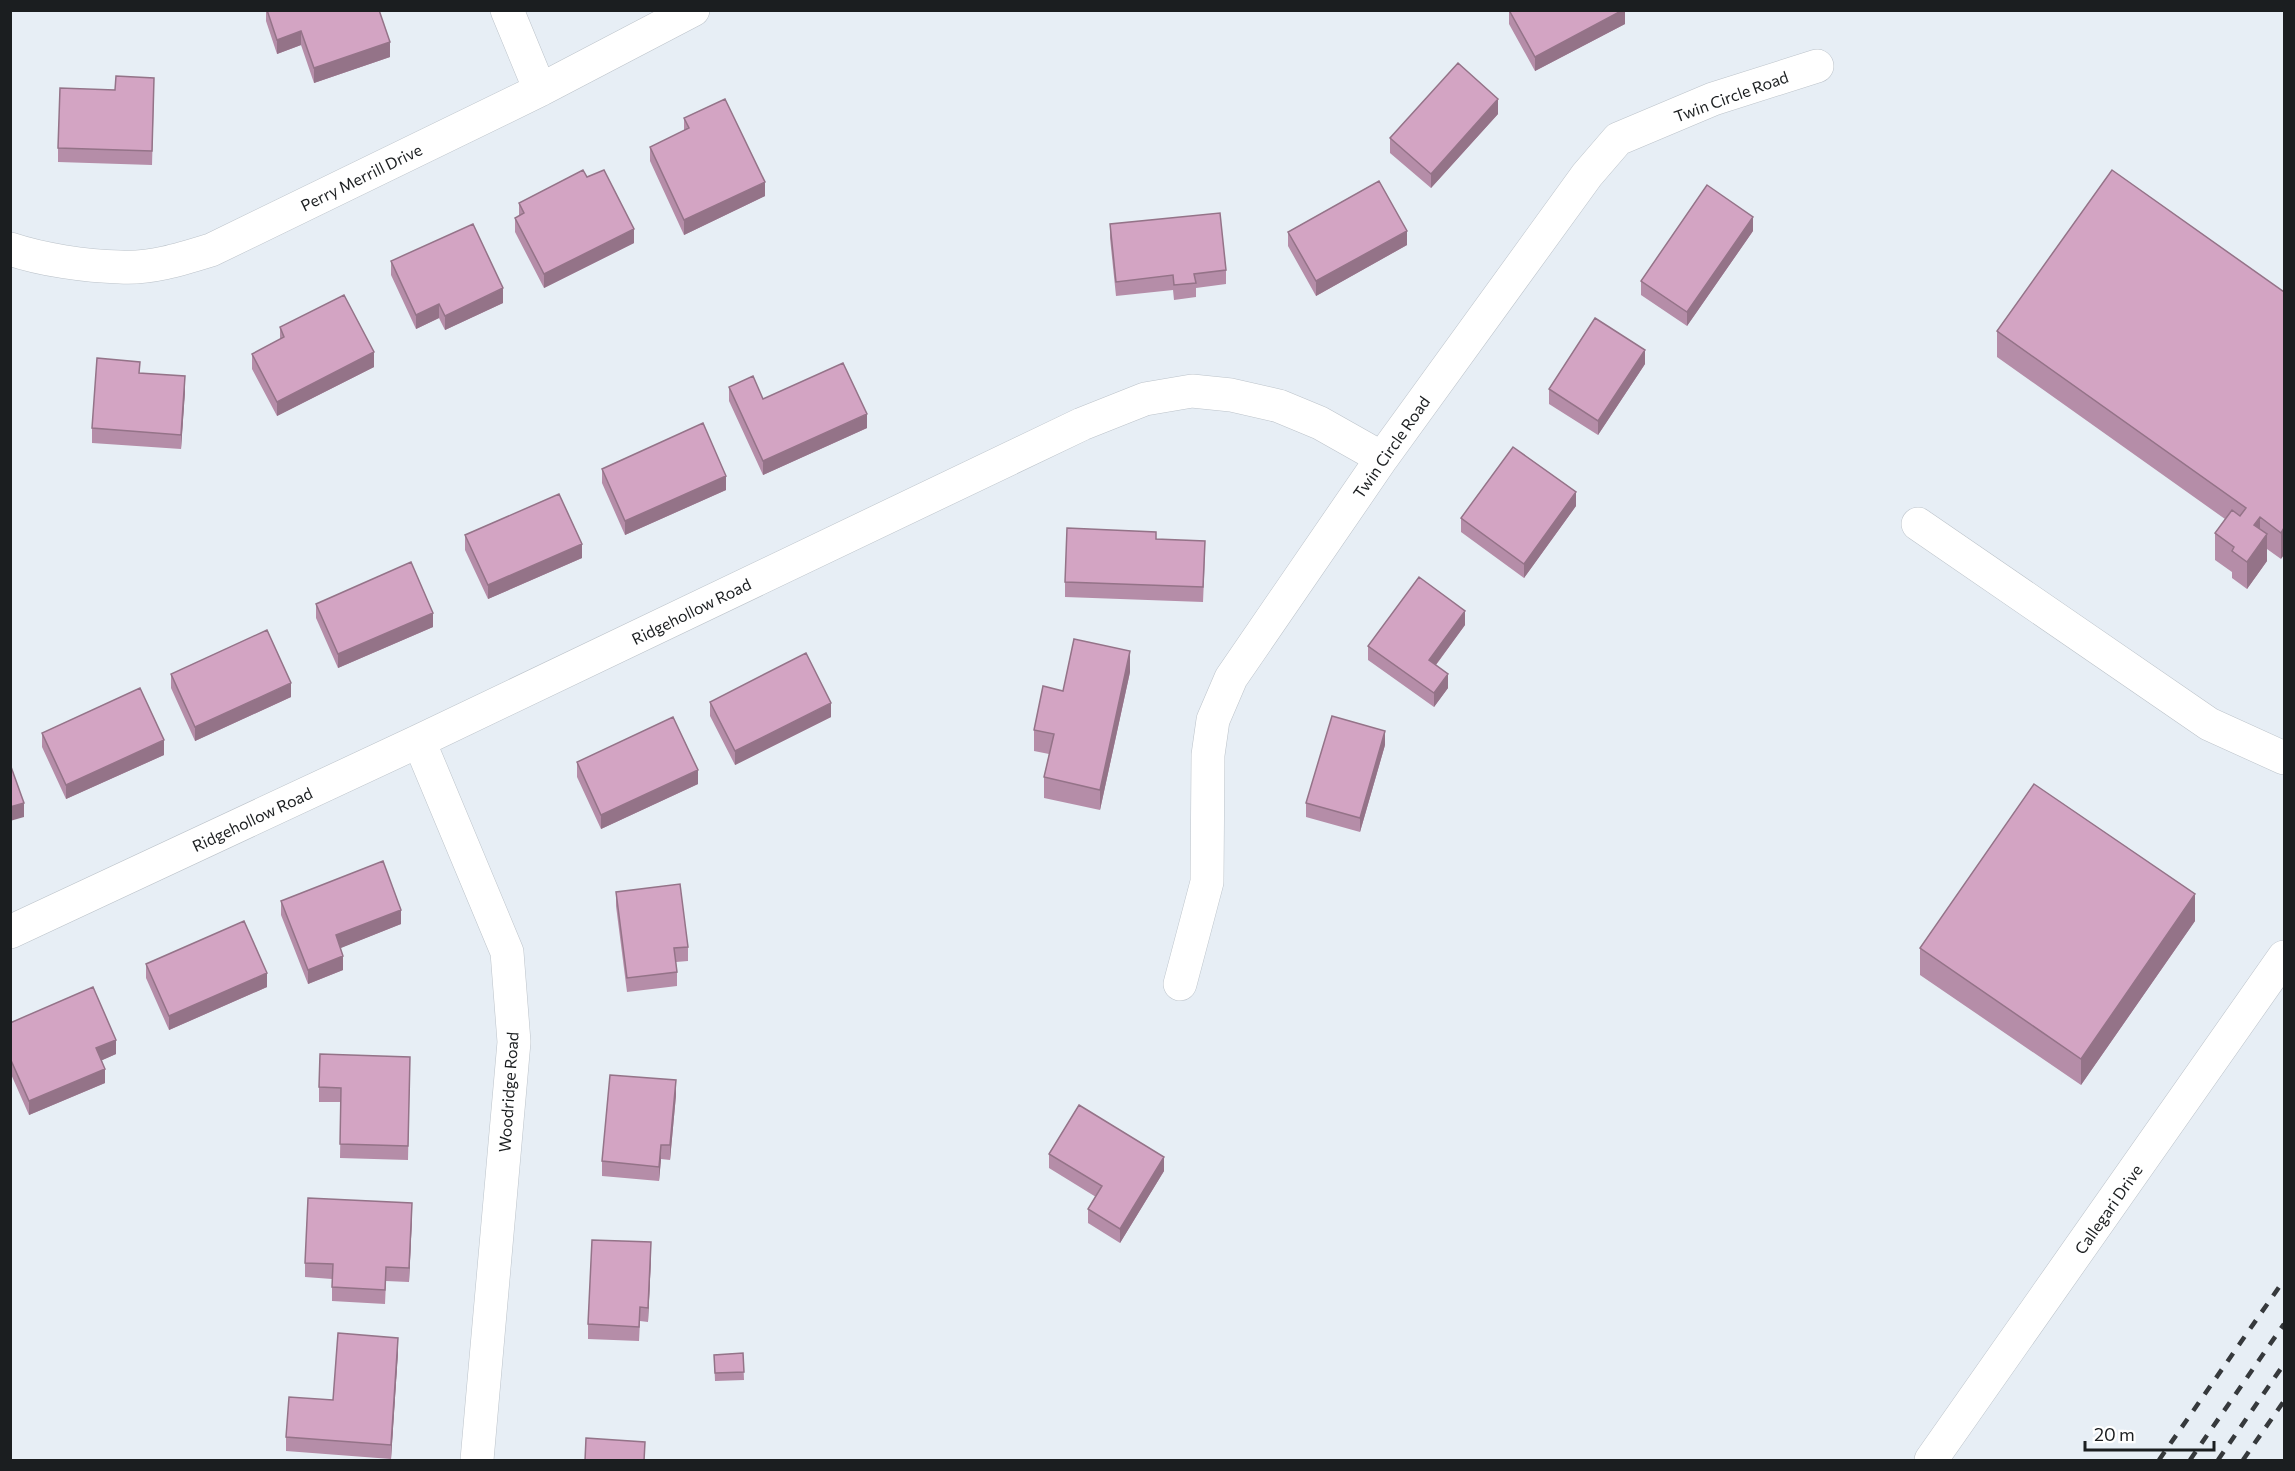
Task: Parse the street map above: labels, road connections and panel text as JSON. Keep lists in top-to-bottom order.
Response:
{
  "streets": {
    "street": [
      "Twin Circle Road",
      "Perry Merrill Drive",
      "Ridgehollow Road",
      "Woodridge Road",
      "Callegari Drive"
    ]
  },
  "crossings": [
    ["Twin Circle Road", "Ridgehollow Road"],
    ["Ridgehollow Road", "Woodridge Road"]
  ],
  "scale_bar": "20 m"
}
